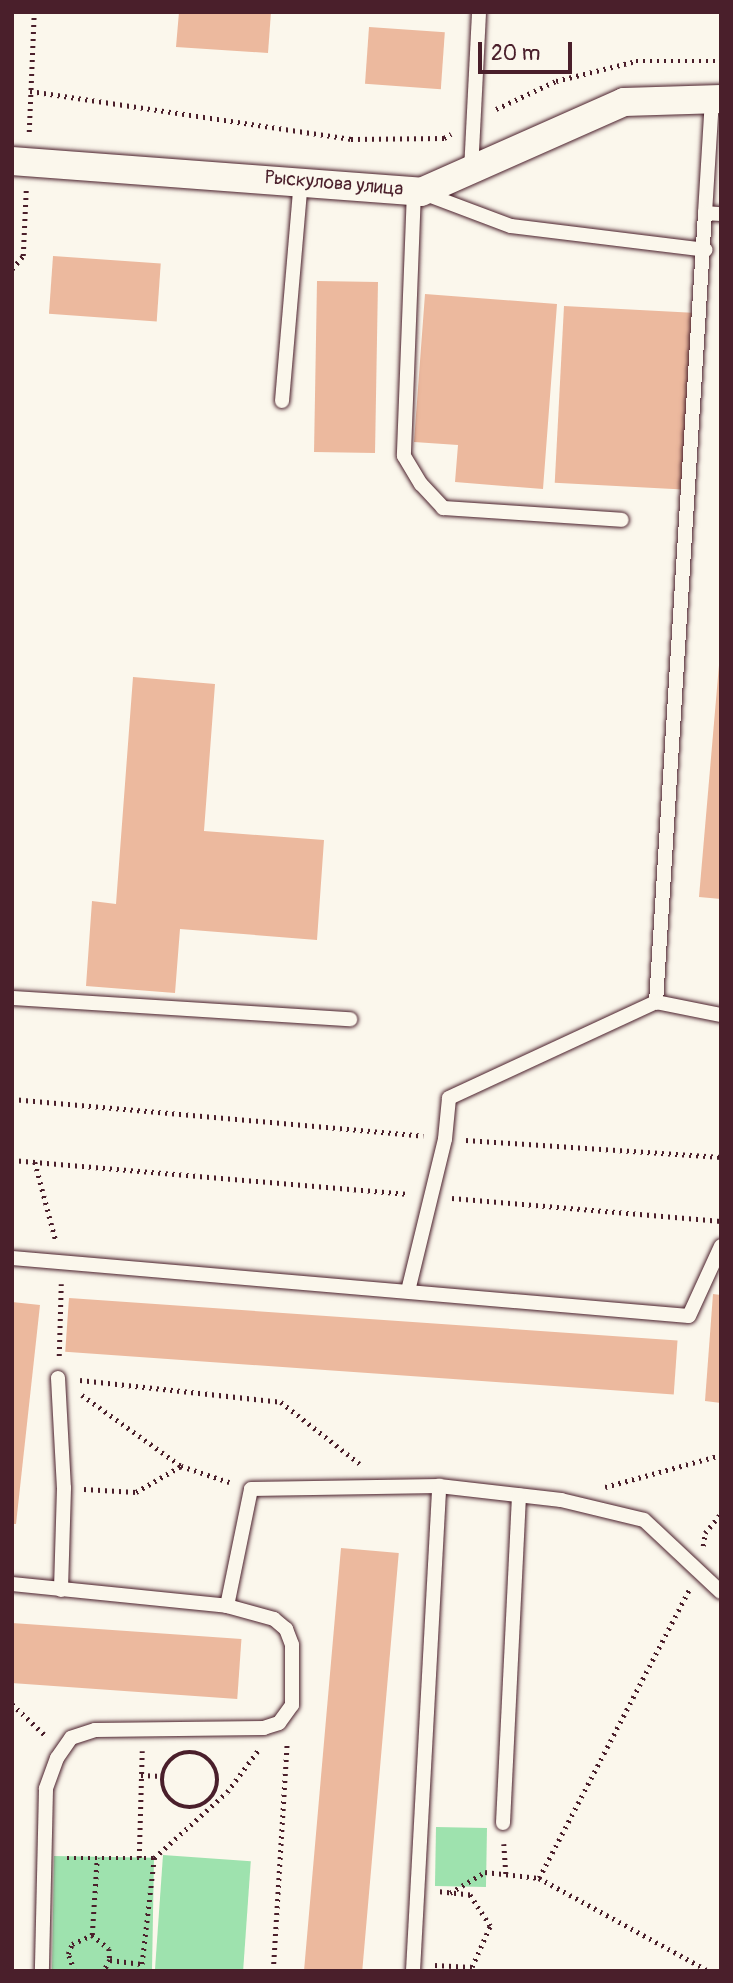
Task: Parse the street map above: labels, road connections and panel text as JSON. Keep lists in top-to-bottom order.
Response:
{
  "streets": {
    "street": ["Рыскулова улица"]
  },
  "scale_bar": "20 m"
}
